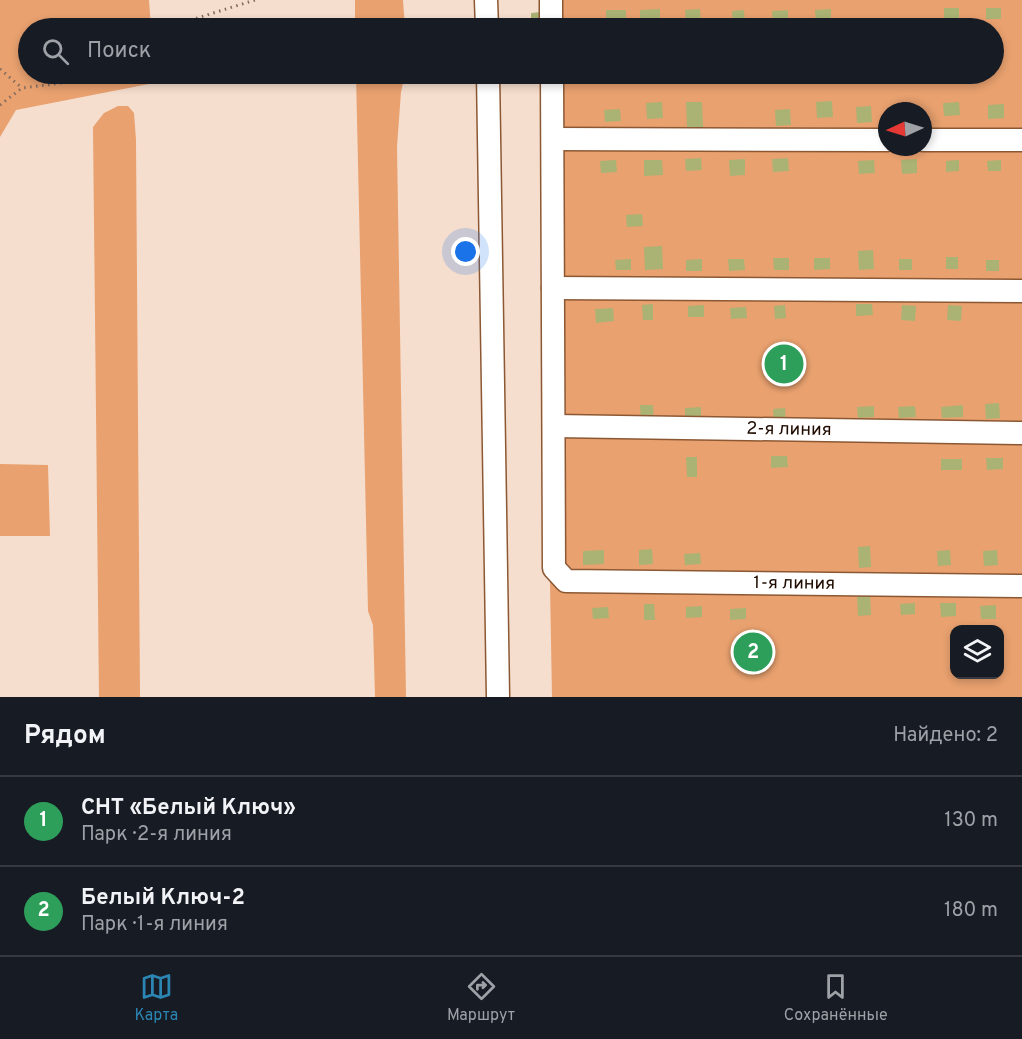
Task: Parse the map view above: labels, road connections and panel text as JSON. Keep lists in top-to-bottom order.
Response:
{
  "streets": {
    "street": ["2-я линия", "1-я линия"]
  },
  "crossings": [
    ["2-я линия", "1-я линия"]
  ],
  "north": "left",
  "page": {
    "search": "Поиск",
    "pins": ["1", "2"],
    "heading": ["Рядом", "Найдено: 2"],
    "list": [
      {
        "mark": "1",
        "name": "СНТ «Белый Ключ»",
        "note": "Парк · 2-я линия",
        "value": "130 m"
      },
      {
        "mark": "2",
        "name": "Белый Ключ-2",
        "note": "Парк · 1-я линия",
        "value": "180 m"
      }
    ],
    "nav": ["Карта", "Маршрут", "Сохранённые"]
  }
}
